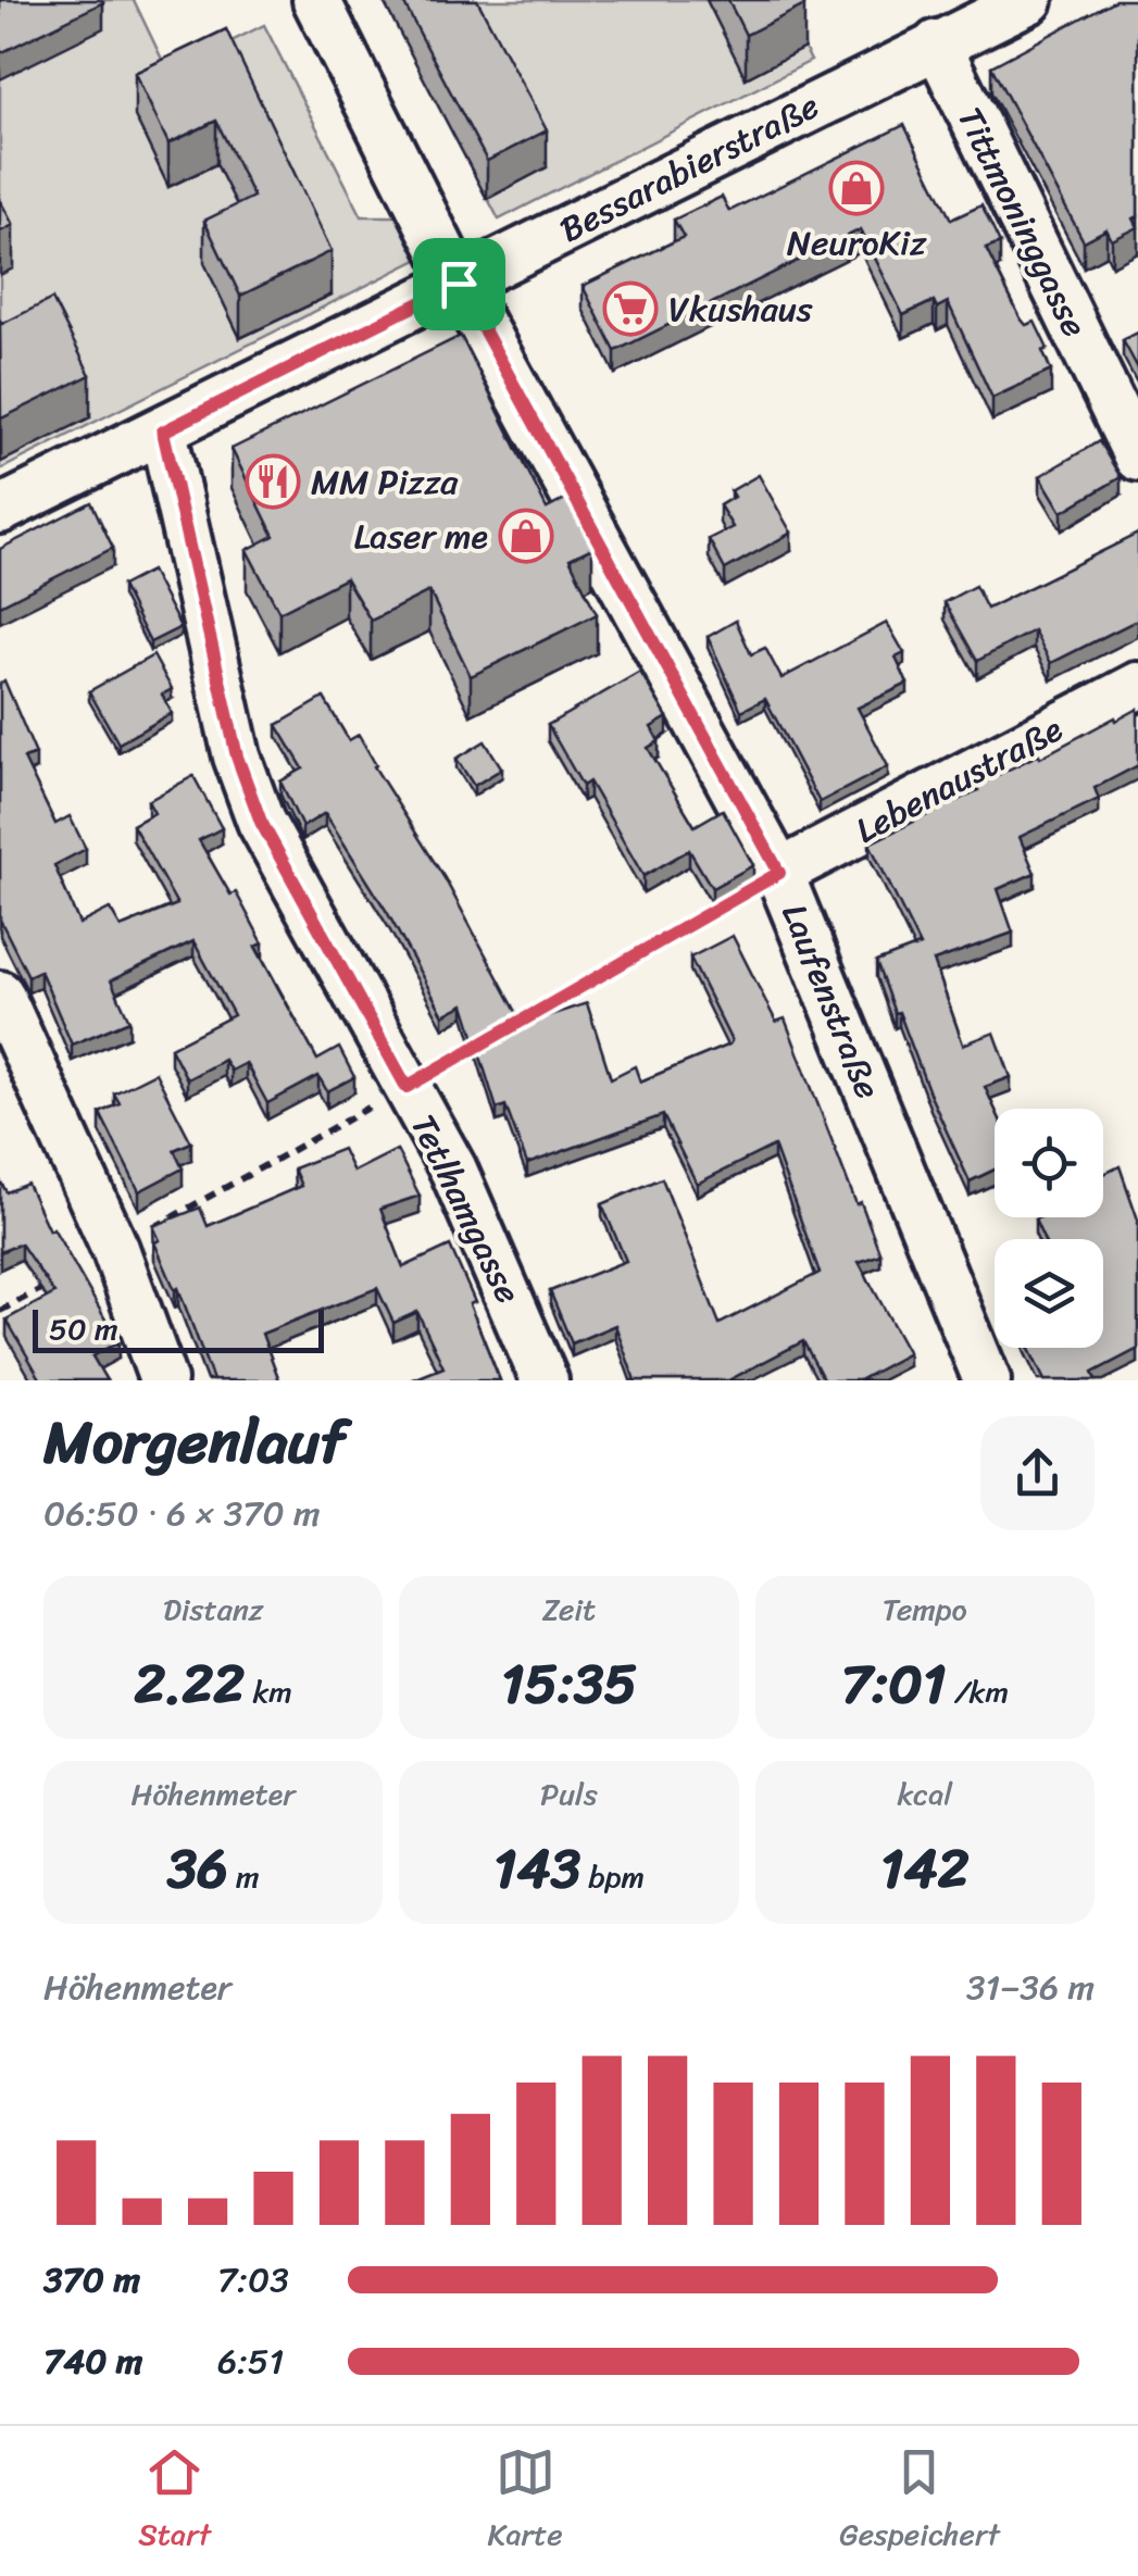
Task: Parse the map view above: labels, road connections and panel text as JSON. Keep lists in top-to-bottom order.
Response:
{
  "streets": {
    "street": [
      "Bessarabierstraße",
      "Tittmoninggasse",
      "Lebenaustraße",
      "Laufenstraße",
      "Tetlhamgasse"
    ]
  },
  "crossings": [
    ["Bessarabierstraße", "Tittmoninggasse"],
    ["Bessarabierstraße", "Laufenstraße"],
    ["Bessarabierstraße", "Tetlhamgasse"],
    ["Lebenaustraße", "Laufenstraße"]
  ],
  "places": {
    "shop": ["NeuroKiz", "Laser me"],
    "supermarket": ["Vkushaus"],
    "restaurant": ["MM Pizza"]
  },
  "scale_bar": "50 m",
  "page": {
    "scale": "50 m",
    "heading": ["Morgenlauf", "06:50 · 6 × 370 m"],
    "stats": [
      ["Distanz", "2.22 km"],
      ["Zeit", "15:35"],
      ["Tempo", "7:01 /km"],
      ["Höhenmeter", "36 m"],
      ["Puls", "143 bpm"],
      ["kcal", "142"]
    ],
    "chart": ["Höhenmeter", "31–36 m"],
    "list": [
      {
        "name": "370 m",
        "note": "7:03"
      },
      {
        "name": "740 m",
        "note": "6:51"
      }
    ],
    "tabs": ["Start", "Karte", "Gespeichert"]
  }
}
